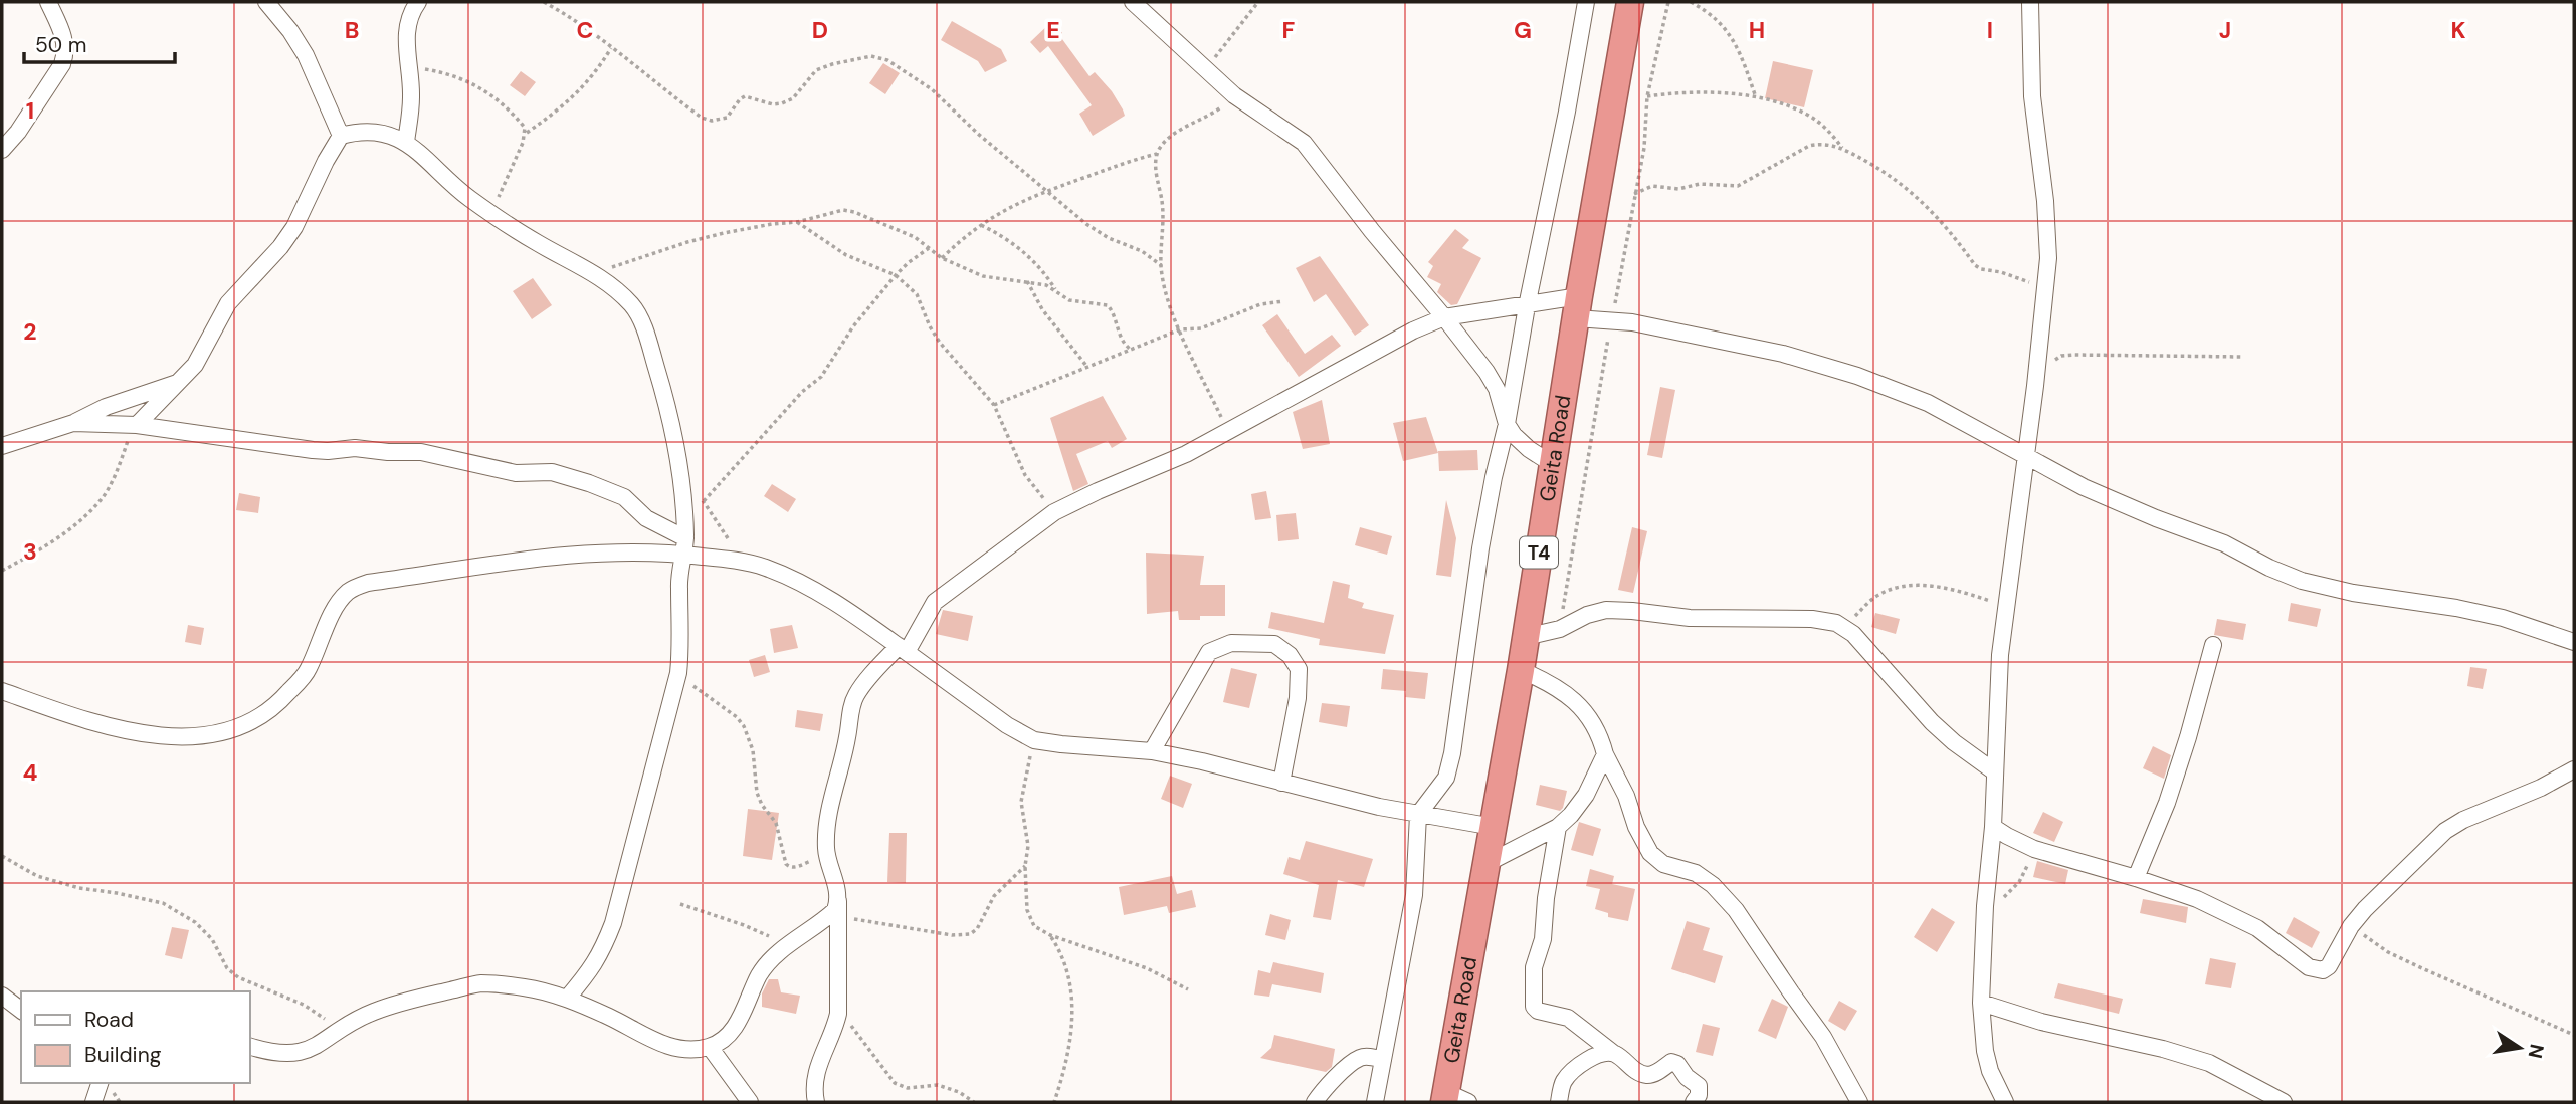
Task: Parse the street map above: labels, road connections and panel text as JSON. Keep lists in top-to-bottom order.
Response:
{
  "streets": {
    "highway": ["Geita Road", "T4"]
  },
  "legend": ["Road", "Building"],
  "scale_bar": "50 m",
  "north": "right",
  "grid": {
    "columns": [
      "B",
      "C",
      "D",
      "E",
      "F",
      "G",
      "H",
      "I",
      "J",
      "K"
    ],
    "rows": [
      "1",
      "2",
      "3",
      "4"
    ]
  }
}
